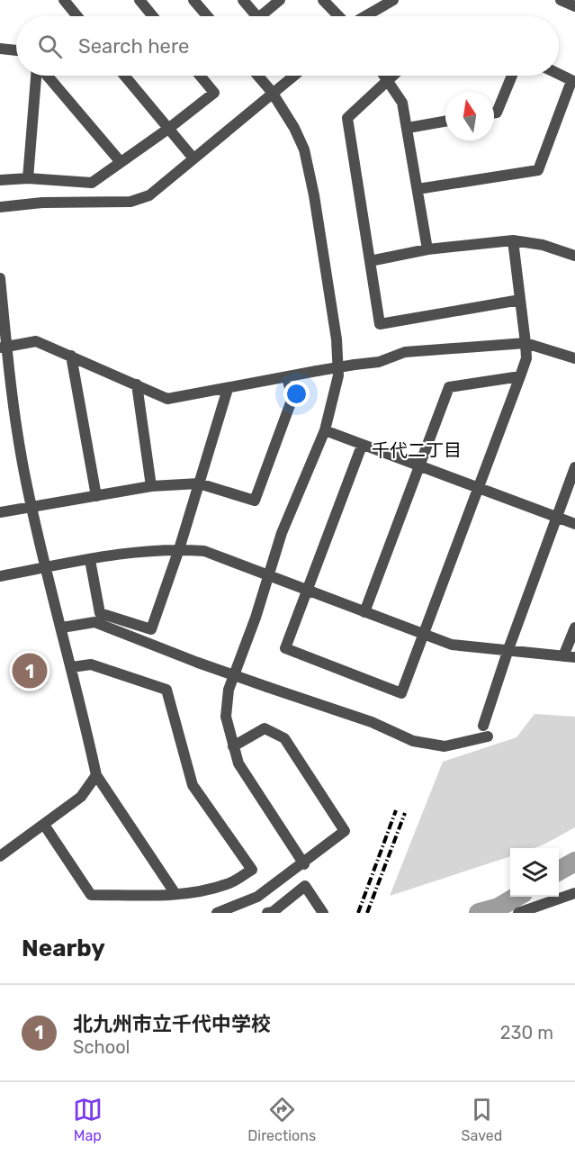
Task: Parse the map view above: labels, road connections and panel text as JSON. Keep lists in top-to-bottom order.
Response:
{
  "districts": ["千代二丁目"],
  "north": "top",
  "page": {
    "search": "Search here",
    "pins": "1",
    "heading": "Nearby",
    "list": [
      {
        "mark": "1",
        "name": "北九州市立千代中学校",
        "note": "School",
        "value": "230 m"
      }
    ],
    "nav": ["Map", "Directions", "Saved"]
  }
}
